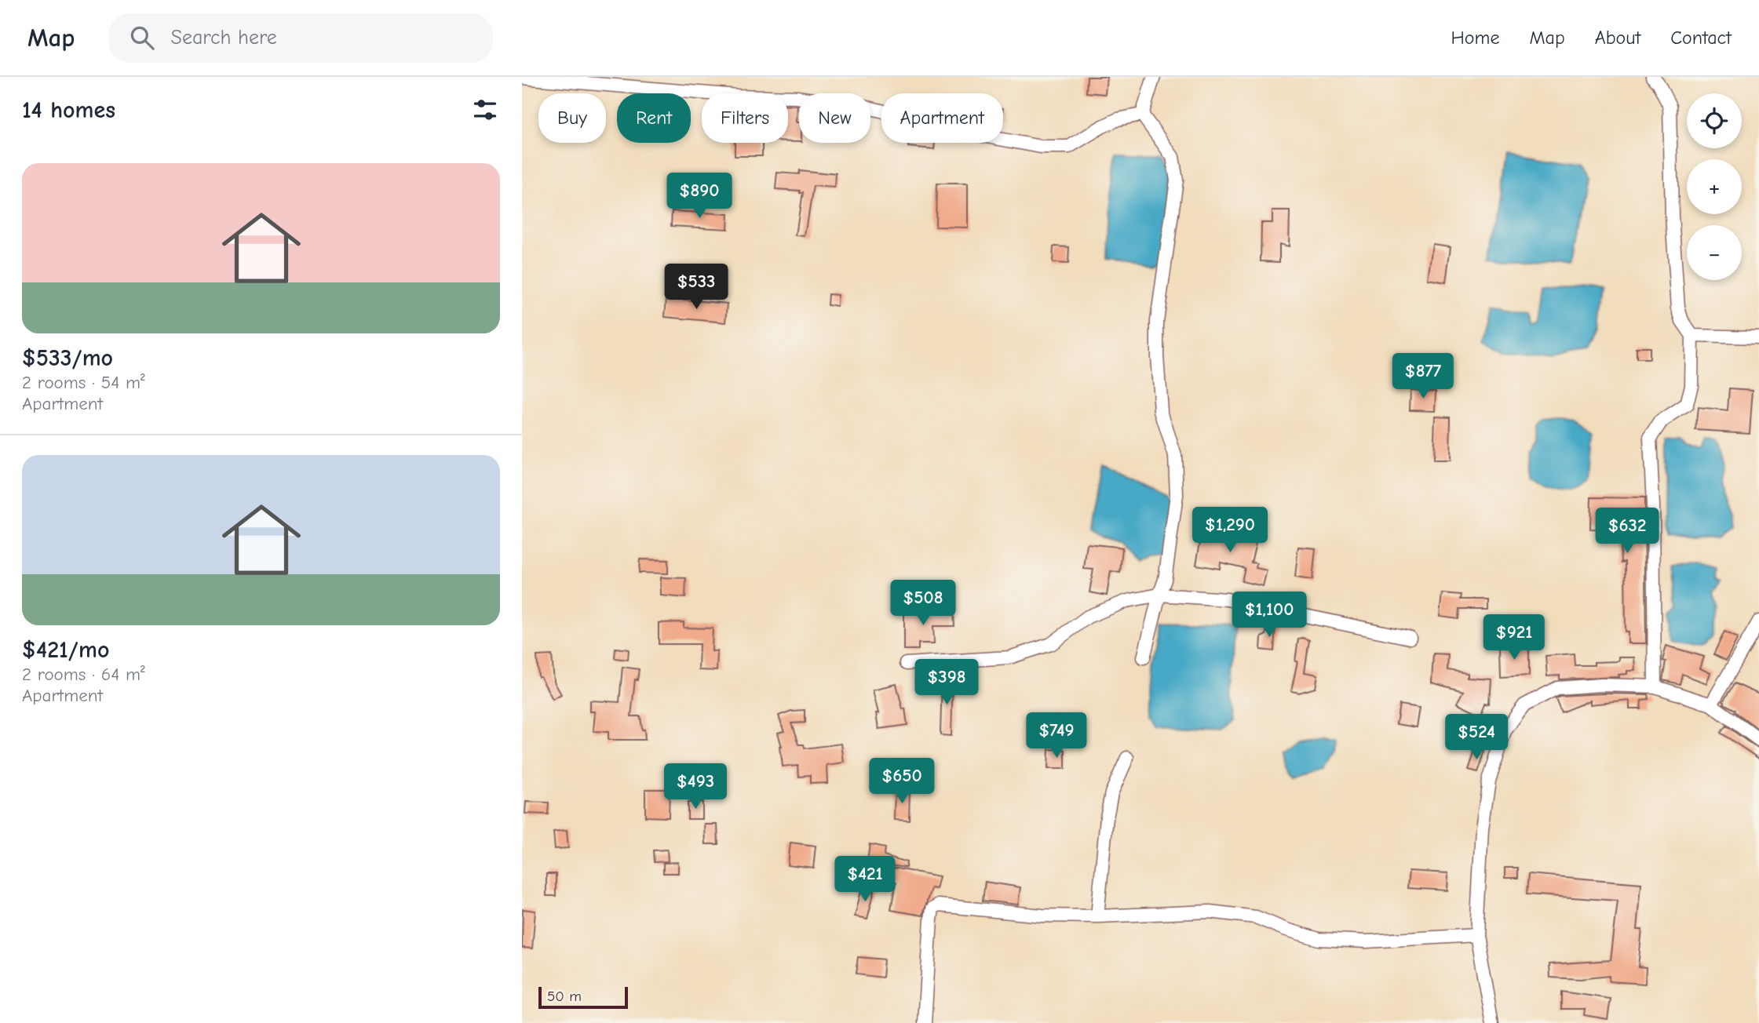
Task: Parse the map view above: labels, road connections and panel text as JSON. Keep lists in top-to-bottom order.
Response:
{
  "scale_bar": "50 m",
  "page": {
    "header": "Map",
    "search": "Search here",
    "nav": [
      "Home",
      "Map",
      "About",
      "Contact"
    ],
    "heading": "14 homes",
    "map_buttons": ["+", "−"],
    "chip": [
      "Buy",
      "Rent",
      "Filters",
      "New",
      "Apartment"
    ],
    "list": [
      {
        "name": "$533/mo",
        "note": "2 rooms · 54 m² · Apartment"
      },
      {
        "name": "$421/mo",
        "note": "2 rooms · 64 m² · Apartment"
      }
    ],
    "price": [
      "$890",
      "$533",
      "$877",
      "$1,290",
      "$632",
      "$508",
      "$1,100",
      "$921",
      "$398",
      "$749",
      "$524",
      "$650",
      "$493",
      "$421"
    ],
    "scale": "50 m"
  }
}
